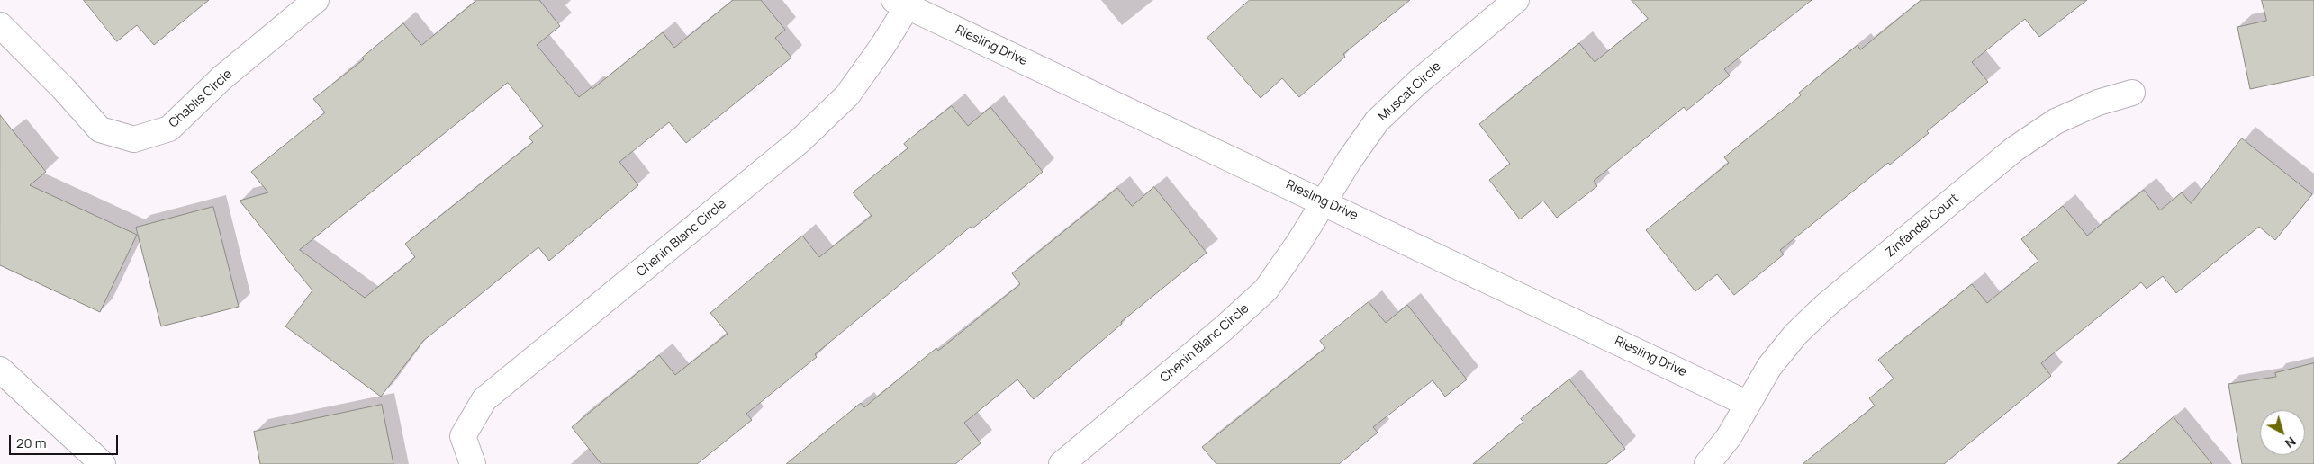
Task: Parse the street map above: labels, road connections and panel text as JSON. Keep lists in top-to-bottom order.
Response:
{
  "streets": {
    "street": [
      "Riesling Drive",
      "Muscat Circle",
      "Chablis Circle",
      "Zinfandel Court",
      "Chenin Blanc Circle"
    ]
  },
  "crossings": [
    ["Riesling Drive", "Muscat Circle"],
    ["Riesling Drive", "Zinfandel Court"],
    ["Riesling Drive", "Chenin Blanc Circle"],
    ["Muscat Circle", "Chenin Blanc Circle"]
  ],
  "scale_bar": "20 m",
  "north": "bottom right"
}
